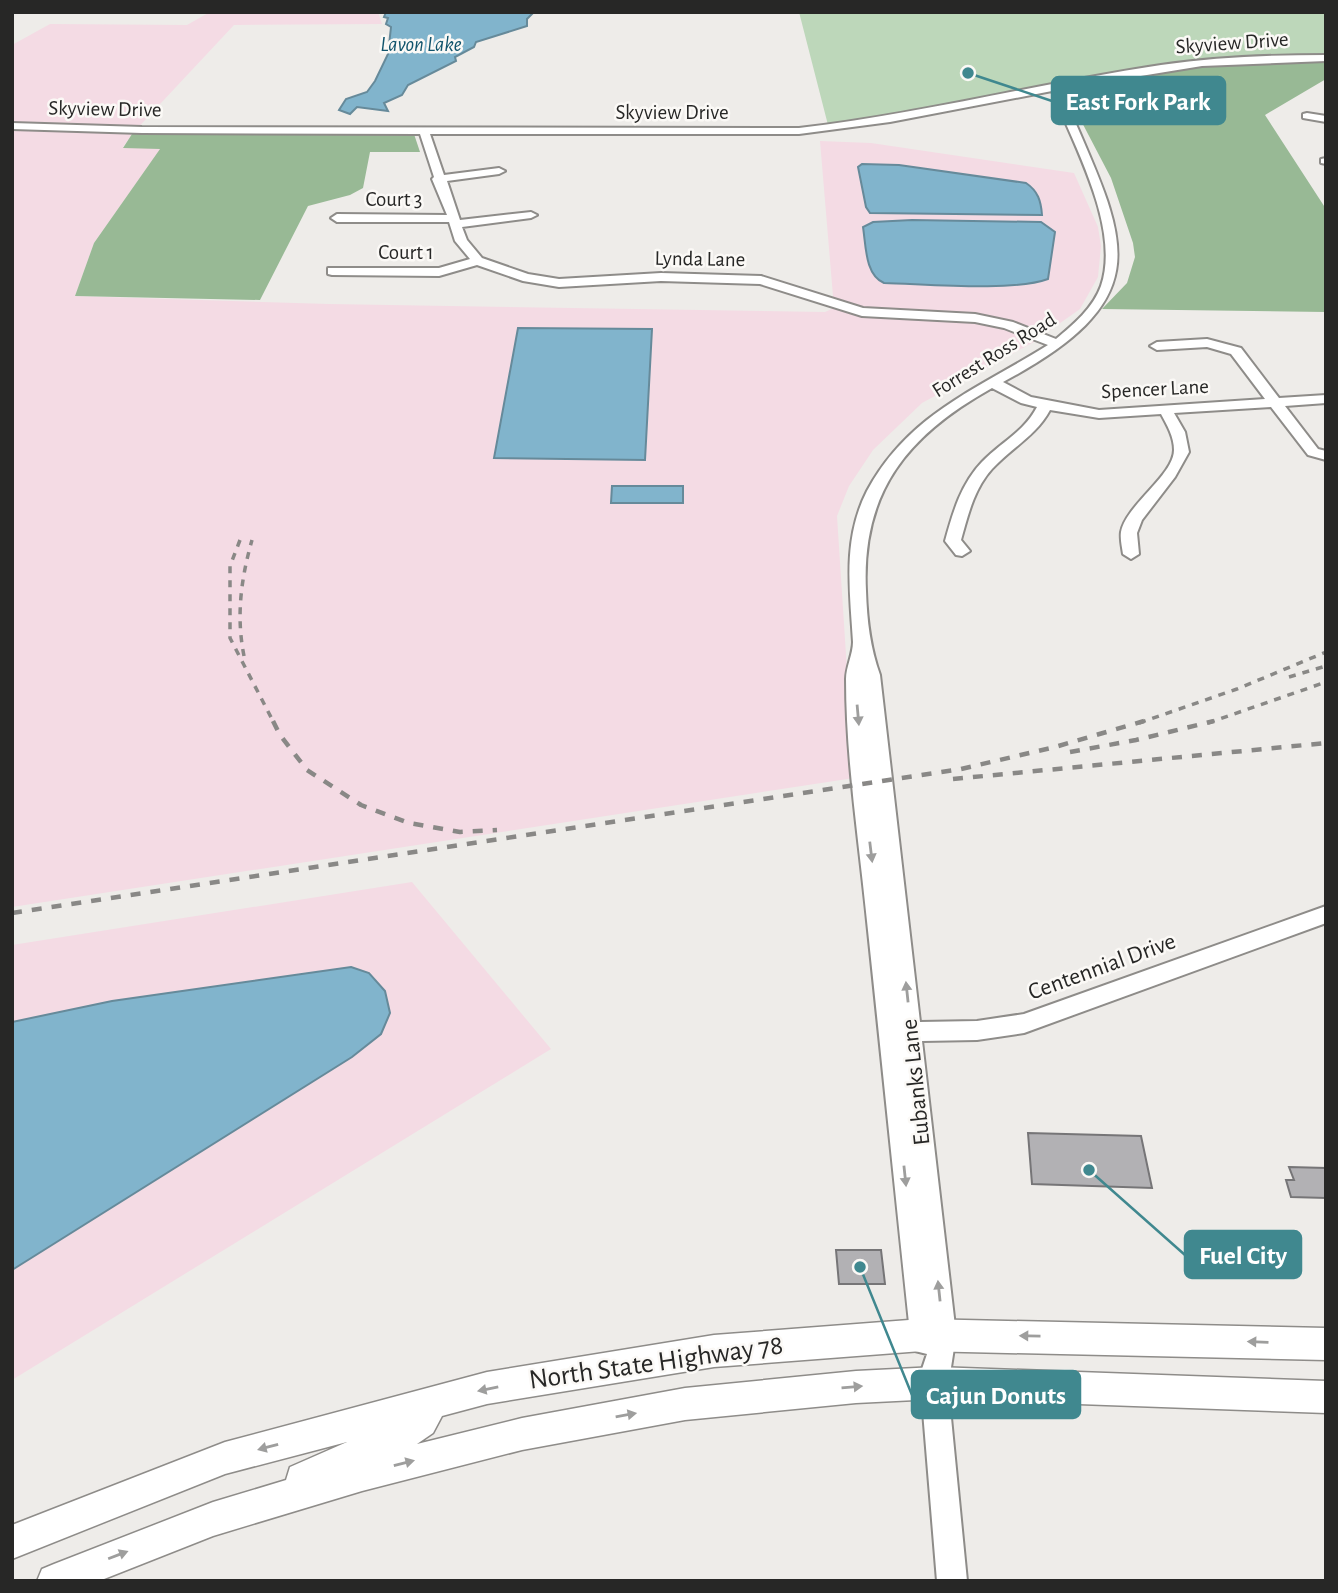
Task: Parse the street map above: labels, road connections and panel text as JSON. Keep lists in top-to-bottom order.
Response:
{
  "streets": {
    "main road": ["North State Highway 78"],
    "street": [
      "Skyview Drive",
      "Court 3",
      "Court 1",
      "Lynda Lane",
      "Forrest Ross Road",
      "Spencer Lane",
      "Centennial Drive",
      "Eubanks Lane"
    ]
  },
  "crossings": [
    ["Skyview Drive", "Forrest Ross Road"],
    ["Court 1", "Lynda Lane"],
    ["Lynda Lane", "Forrest Ross Road"],
    ["Forrest Ross Road", "Spencer Lane"],
    ["Forrest Ross Road", "Eubanks Lane"],
    ["Centennial Drive", "Eubanks Lane"],
    ["Eubanks Lane", "North State Highway 78"]
  ],
  "water": ["Lavon Lake"],
  "places": ["East Fork Park", "Fuel City", "Cajun Donuts"]
}
